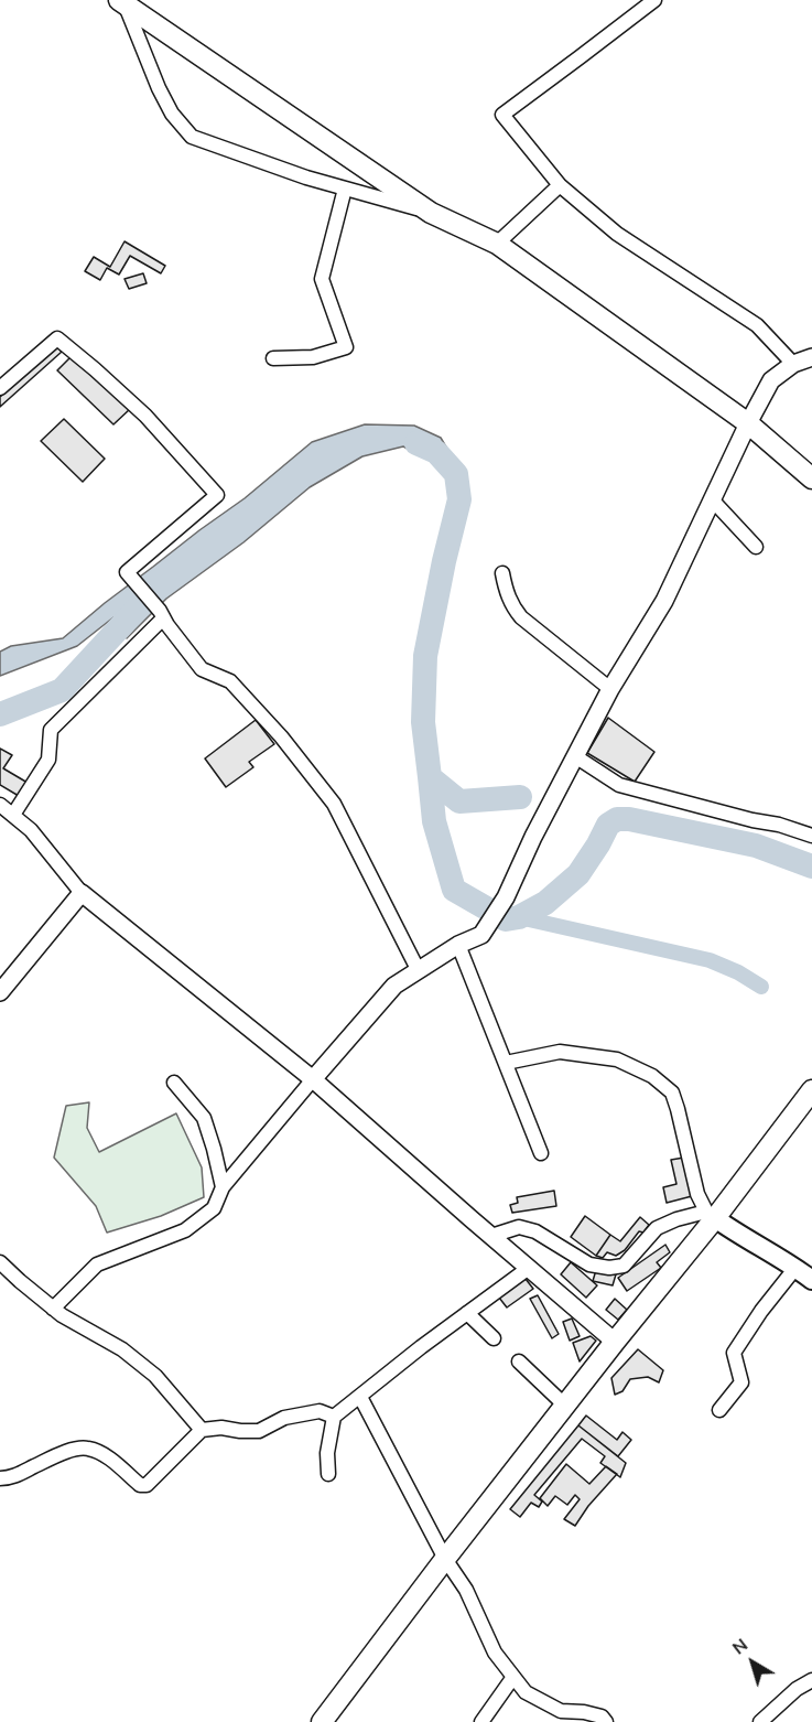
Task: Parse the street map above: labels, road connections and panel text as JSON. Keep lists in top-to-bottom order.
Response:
{
  "north": "top left"
}
